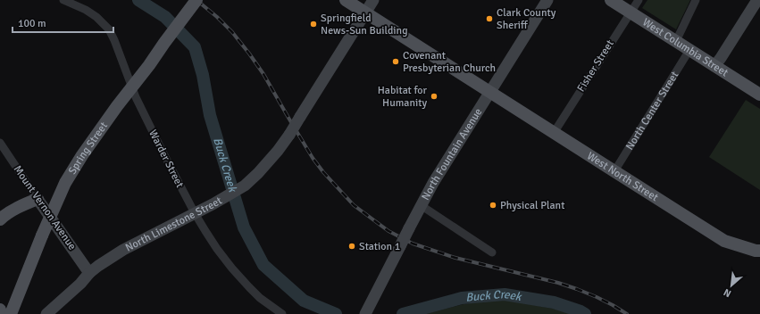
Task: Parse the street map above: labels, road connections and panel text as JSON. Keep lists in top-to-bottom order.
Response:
{
  "streets": {
    "main road": [
      "West Columbia Street",
      "Spring Street",
      "North Fountain Avenue",
      "West North Street",
      "Mount Vernon Avenue",
      "North Limestone Street"
    ],
    "street": ["Fisher Street", "North Center Street", "Warder Street"]
  },
  "crossings": [
    ["West Columbia Street", "Fisher Street"],
    ["West Columbia Street", "North Center Street"],
    ["Fisher Street", "West North Street"],
    ["North Center Street", "West North Street"],
    ["North Fountain Avenue", "West North Street"],
    ["Warder Street", "North Limestone Street"],
    ["West North Street", "North Limestone Street"],
    ["Mount Vernon Avenue", "North Limestone Street"]
  ],
  "water": ["Buck Creek"],
  "places": [
    "Clark County Sheriff",
    "Springfield News-Sun Building",
    "Covenant Presbyterian Church",
    "Habitat for Humanity",
    "Physical Plant",
    "Station 1"
  ],
  "scale_bar": "100 m",
  "north": "bottom left"
}
